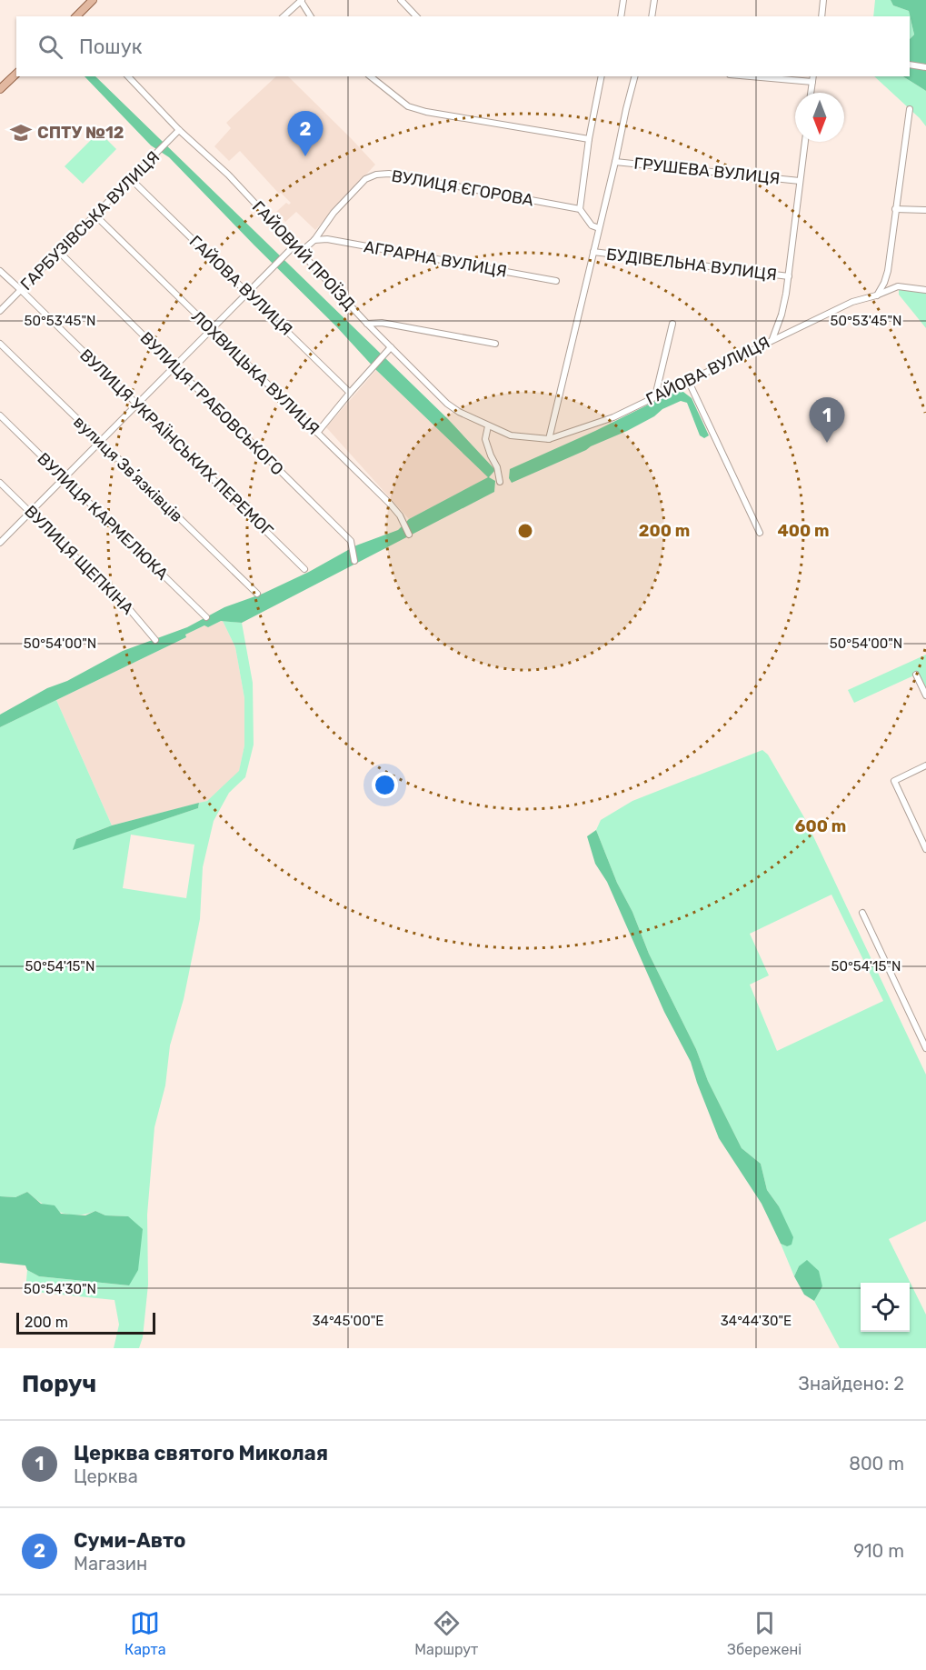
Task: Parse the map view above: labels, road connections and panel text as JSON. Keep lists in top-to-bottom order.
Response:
{
  "streets": {
    "street": [
      "ГРУШЕВА ВУЛИЦЯ",
      "ВУЛИЦЯ ЄГОРОВА",
      "ГАРБУЗІВСЬКА ВУЛИЦЯ",
      "ГАЙОВИЙ ПРОЇЗД",
      "АГРАРНА ВУЛИЦЯ",
      "БУДІВЕЛЬНА ВУЛИЦЯ",
      "ГАЙОВА ВУЛИЦЯ",
      "ЛОХВИЦЬКА ВУЛИЦЯ",
      "ВУЛИЦЯ ГРАБОВСЬКОГО",
      "ВУЛИЦЯ УКРАЇНСЬКИХ ПЕРЕМОГ",
      "вулиця Звʼязківців",
      "ВУЛИЦЯ КАРМЕЛЮКА",
      "ВУЛИЦЯ ЩЕПКІНА"
    ]
  },
  "crossings": [
    ["ВУЛИЦЯ ЄГОРОВА", "АГРАРНА ВУЛИЦЯ"],
    ["ГАРБУЗІВСЬКА ВУЛИЦЯ", "ГАЙОВИЙ ПРОЇЗД"],
    ["ГАРБУЗІВСЬКА ВУЛИЦЯ", "ГАЙОВА ВУЛИЦЯ"],
    ["ГАРБУЗІВСЬКА ВУЛИЦЯ", "ЛОХВИЦЬКА ВУЛИЦЯ"],
    ["ГАРБУЗІВСЬКА ВУЛИЦЯ", "ВУЛИЦЯ ГРАБОВСЬКОГО"],
    ["ГАРБУЗІВСЬКА ВУЛИЦЯ", "ВУЛИЦЯ УКРАЇНСЬКИХ ПЕРЕМОГ"],
    ["ГАЙОВИЙ ПРОЇЗД", "ГАЙОВА ВУЛИЦЯ"]
  ],
  "places": {
    "school or university": ["СПТУ №12"]
  },
  "scale_bar": "200 m",
  "north": "bottom",
  "page": {
    "search": "Пошук",
    "pins": ["2", "1"],
    "scale": "200 m",
    "heading": ["Поруч", "Знайдено: 2"],
    "list": [
      {
        "mark": "1",
        "name": "Церква святого Миколая",
        "note": "Церква",
        "value": "800 m"
      },
      {
        "mark": "2",
        "name": "Суми-Авто",
        "note": "Магазин",
        "value": "910 m"
      }
    ],
    "nav": ["Карта", "Маршрут", "Збережені"]
  },
  "coordinates": [
    "50°53'45\"N",
    "50°54'00\"N",
    "50°54'15\"N",
    "50°54'30\"N",
    "34°45'00\"E",
    "34°44'30\"E"
  ],
  "rings": ["200 m", "400 m", "600 m"]
}
